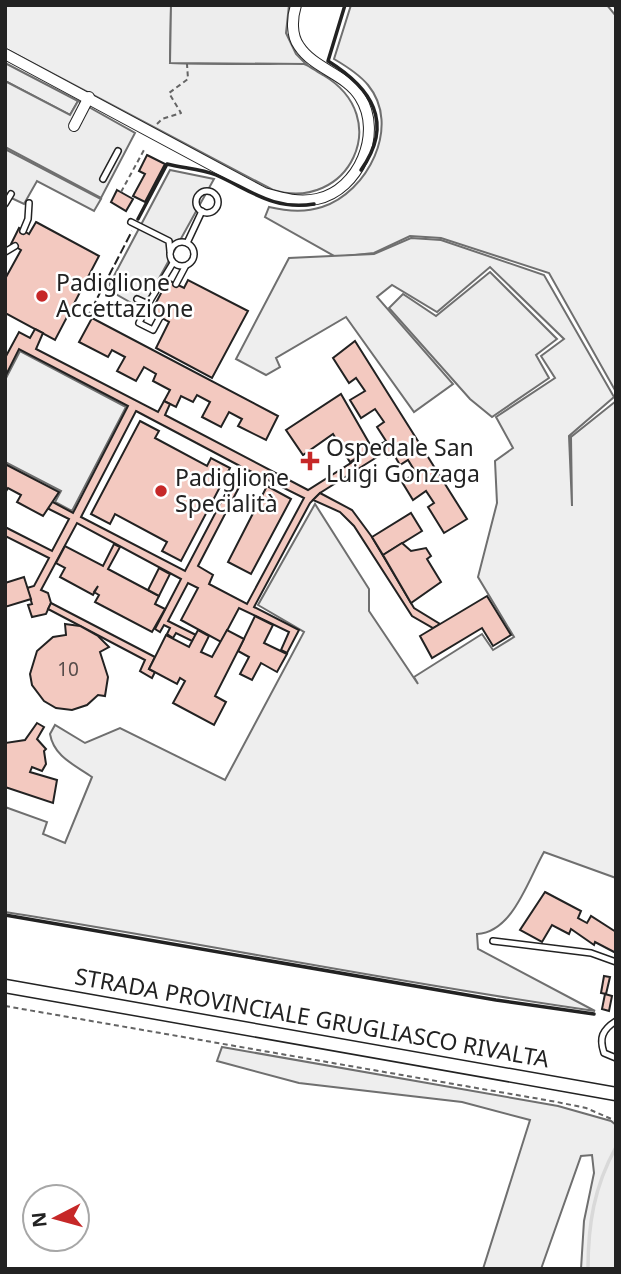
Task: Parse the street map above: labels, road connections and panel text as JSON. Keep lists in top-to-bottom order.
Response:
{
  "streets": {
    "street": ["STRADA PROVINCIALE GRUGLIASCO RIVALTA"]
  },
  "places": {
    "other": ["Padiglione Accettazione", "Padiglione Specialità"],
    "health": ["Ospedale San Luigi Gonzaga"]
  },
  "house_numbers": ["10"],
  "north": "left"
}
